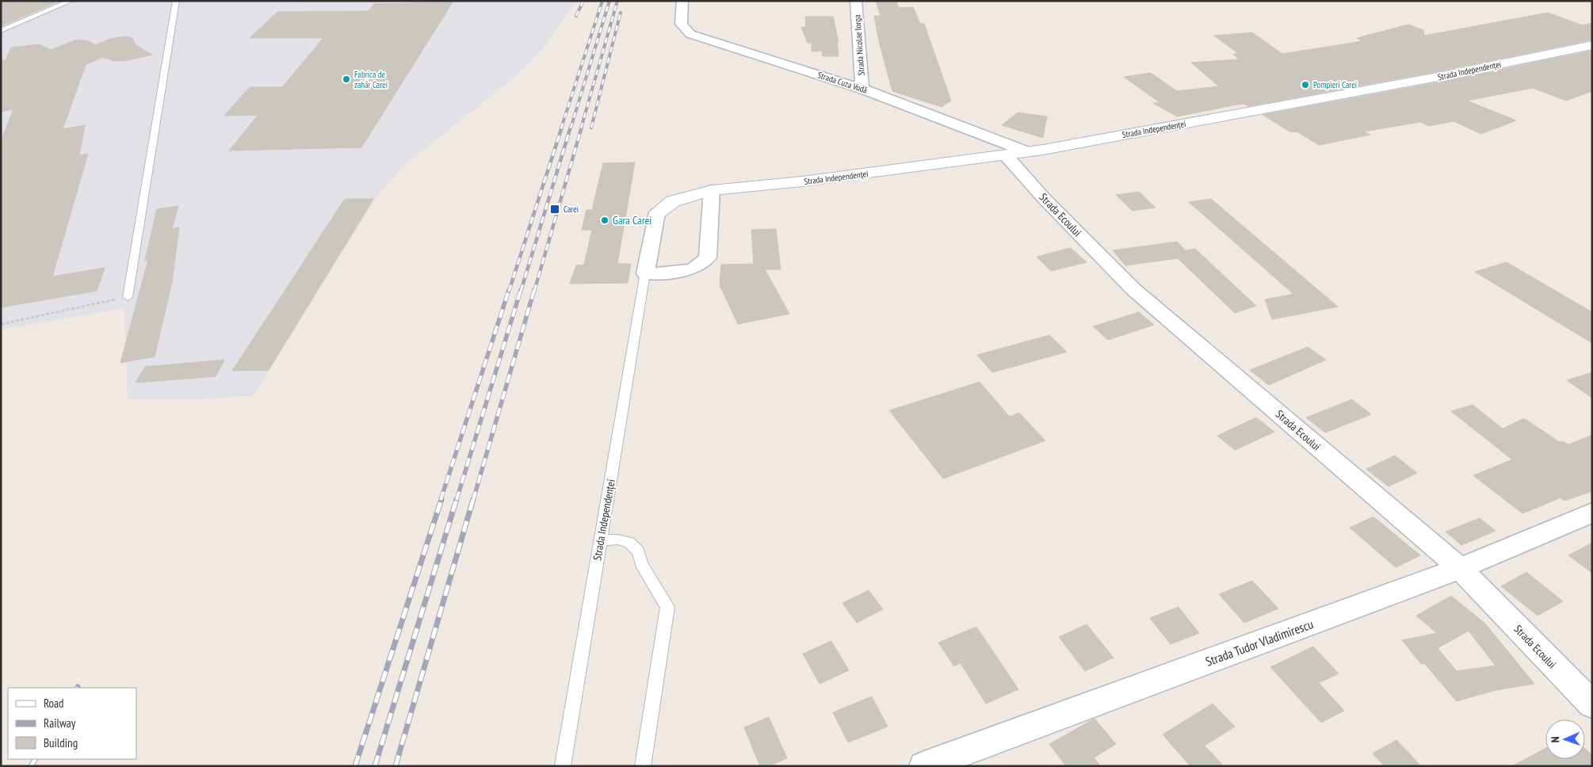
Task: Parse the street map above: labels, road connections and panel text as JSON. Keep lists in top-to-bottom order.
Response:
{
  "streets": {
    "street": [
      "Strada Nicolae Iorga",
      "Strada Independenței",
      "Strada Cuza Vodă",
      "Strada Ecoului",
      "Strada Tudor Vladimirescu"
    ]
  },
  "crossings": [
    ["Strada Nicolae Iorga", "Strada Cuza Vodă"],
    ["Strada Independenței", "Strada Cuza Vodă"],
    ["Strada Independenței", "Strada Ecoului"],
    ["Strada Ecoului", "Strada Tudor Vladimirescu"]
  ],
  "places": {
    "other": ["Fabrica de zahăr Carei", "Pompieri Carei", "Gara Carei"],
    "transit": ["Carei"]
  },
  "legend": ["Road", "Railway", "Building"],
  "north": "left"
}
